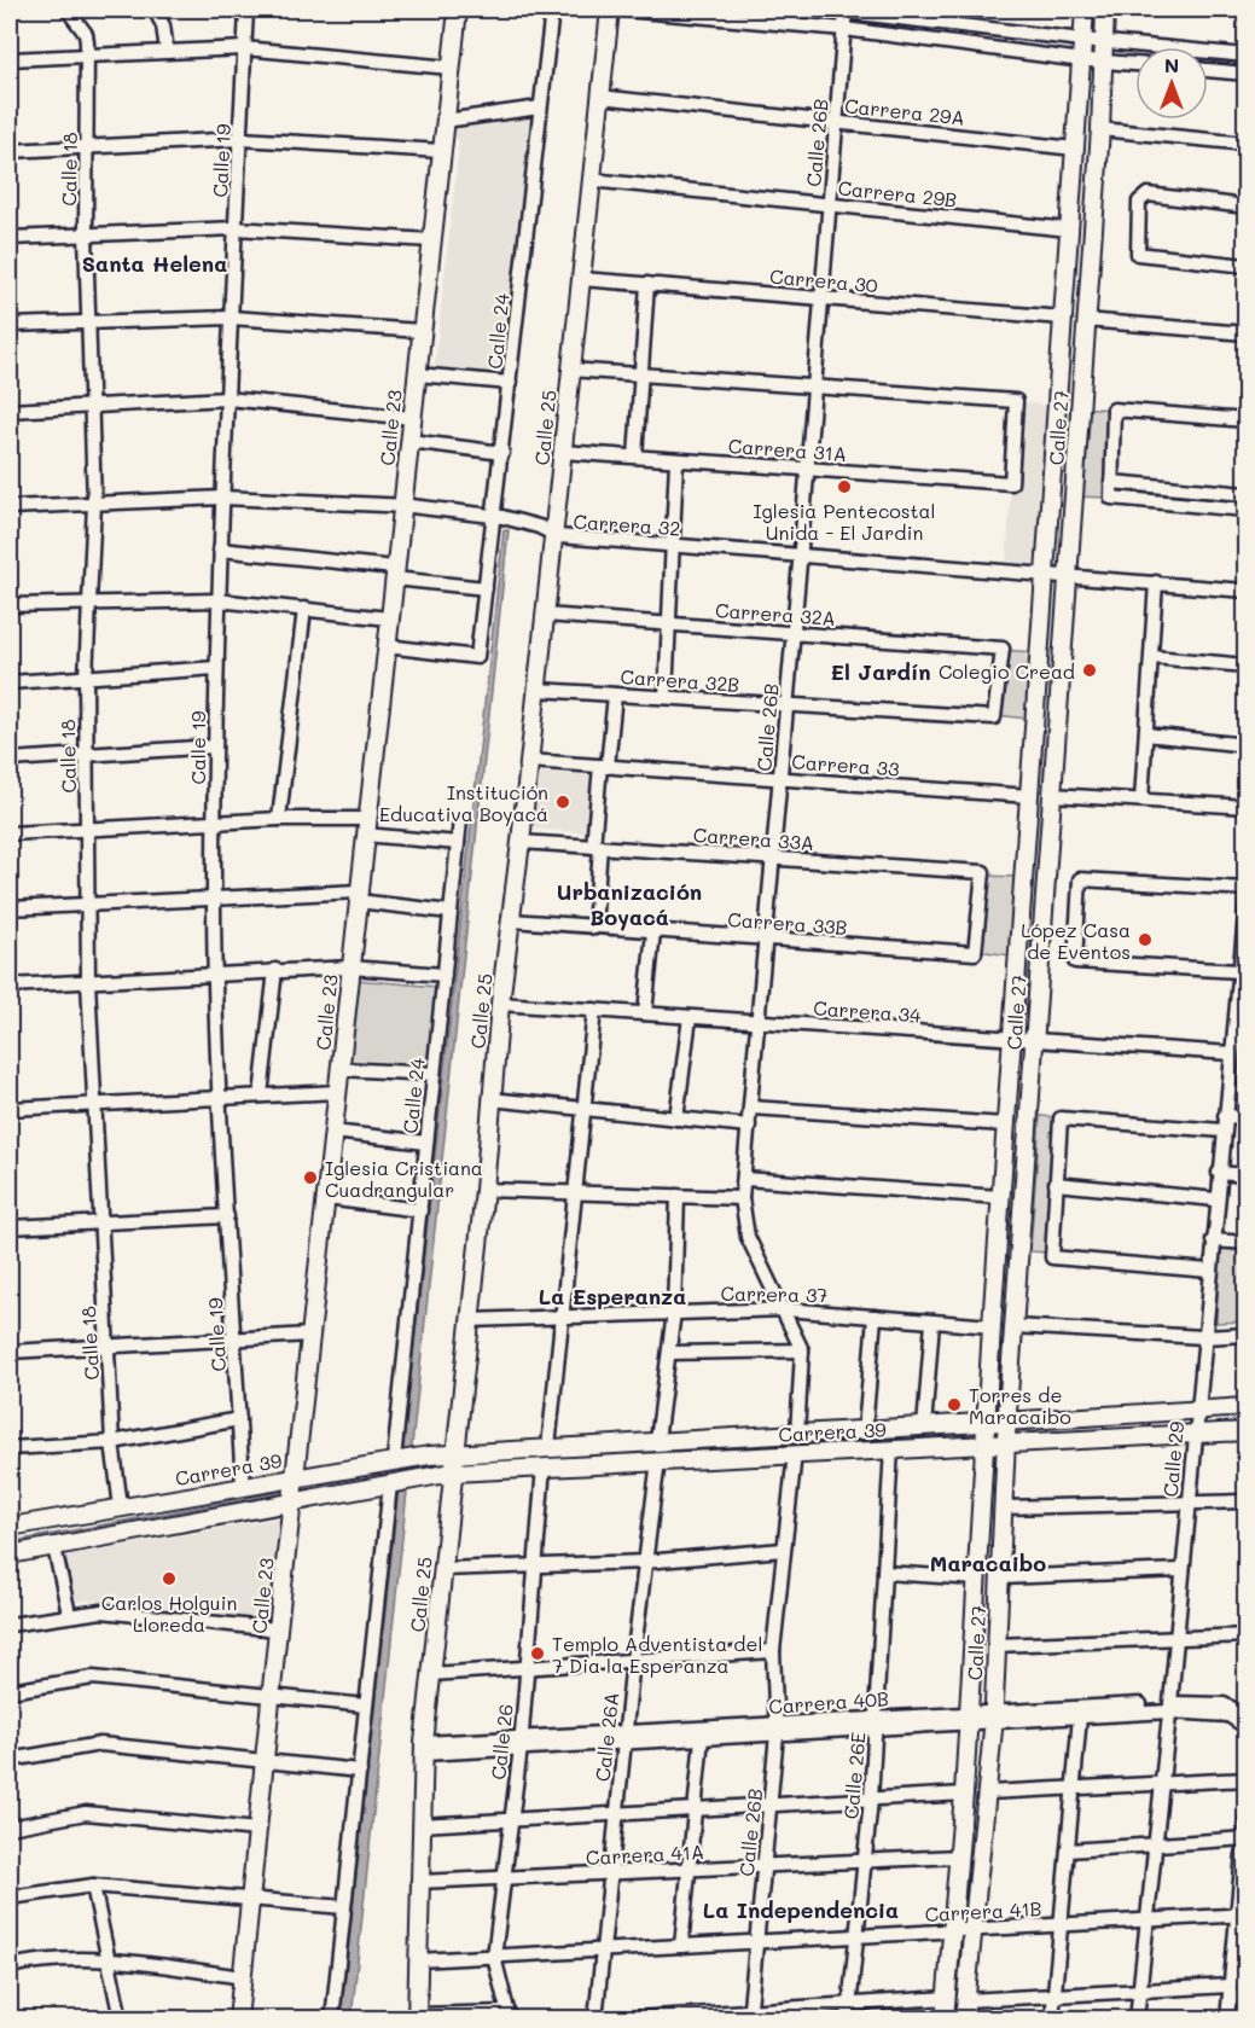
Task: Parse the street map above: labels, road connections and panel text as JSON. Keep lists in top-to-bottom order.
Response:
{
  "streets": {
    "main road": [
      "Calle 23",
      "Calle 25",
      "Calle 27",
      "Carrera 39"
    ],
    "street": [
      "Carrera 29A",
      "Calle 26B",
      "Calle 19",
      "Calle 18",
      "Carrera 29B",
      "Carrera 30",
      "Calle 24",
      "Carrera 31A",
      "Carrera 32",
      "Carrera 32A",
      "Carrera 32B",
      "Carrera 33",
      "Carrera 33A",
      "Carrera 33B",
      "Carrera 34",
      "Carrera 37",
      "Calle 29",
      "Carrera 40B",
      "Calle 26A",
      "Calle 26",
      "Calle 26E",
      "Carrera 41A",
      "Carrera 41B"
    ]
  },
  "crossings": [
    ["Carrera 29A", "Calle 26B"],
    ["Carrera 29A", "Calle 25"],
    ["Carrera 29A", "Calle 27"],
    ["Calle 26B", "Carrera 29B"],
    ["Calle 26B", "Carrera 30"],
    ["Calle 26B", "Carrera 31A"],
    ["Calle 26B", "Carrera 32"],
    ["Calle 26B", "Carrera 32A"],
    ["Calle 26B", "Carrera 32B"],
    ["Calle 26B", "Carrera 33"],
    ["Calle 26B", "Carrera 33A"],
    ["Calle 26B", "Carrera 33B"],
    ["Calle 26B", "Carrera 34"],
    ["Calle 26B", "Carrera 37"],
    ["Calle 26B", "Carrera 39"],
    ["Calle 26B", "Carrera 40B"],
    ["Calle 26B", "Carrera 41A"],
    ["Calle 26B", "Carrera 41B"],
    ["Calle 19", "Carrera 32"],
    ["Calle 19", "Carrera 39"],
    ["Calle 18", "Carrera 32"],
    ["Calle 18", "Carrera 39"],
    ["Carrera 29B", "Calle 25"],
    ["Carrera 29B", "Calle 27"],
    ["Carrera 30", "Calle 25"],
    ["Carrera 30", "Calle 27"],
    ["Calle 24", "Calle 23"],
    ["Calle 24", "Carrera 32"],
    ["Calle 24", "Carrera 39"],
    ["Calle 23", "Carrera 32"],
    ["Calle 23", "Carrera 39"],
    ["Calle 25", "Carrera 31A"],
    ["Calle 25", "Carrera 32"],
    ["Calle 25", "Carrera 32A"],
    ["Calle 25", "Carrera 32B"],
    ["Calle 25", "Carrera 33"],
    ["Calle 25", "Carrera 33A"],
    ["Calle 25", "Carrera 33B"],
    ["Calle 25", "Carrera 34"],
    ["Calle 25", "Carrera 37"],
    ["Calle 25", "Carrera 39"],
    ["Calle 25", "Carrera 40B"],
    ["Calle 25", "Carrera 41A"],
    ["Calle 25", "Carrera 41B"],
    ["Calle 27", "Carrera 32"],
    ["Calle 27", "Carrera 33"],
    ["Calle 27", "Carrera 34"],
    ["Calle 27", "Carrera 37"],
    ["Calle 27", "Carrera 39"],
    ["Calle 27", "Carrera 40B"],
    ["Calle 27", "Carrera 41A"],
    ["Calle 27", "Carrera 41B"],
    ["Carrera 32A", "Carrera 32B"],
    ["Carrera 33A", "Carrera 33B"],
    ["Carrera 34", "Calle 29"],
    ["Carrera 39", "Calle 29"],
    ["Carrera 39", "Calle 26A"],
    ["Carrera 39", "Calle 26"],
    ["Carrera 39", "Calle 26E"],
    ["Calle 29", "Carrera 40B"],
    ["Calle 29", "Carrera 41B"],
    ["Carrera 40B", "Calle 26A"],
    ["Carrera 40B", "Calle 26"],
    ["Carrera 40B", "Calle 26E"],
    ["Calle 26A", "Carrera 41A"],
    ["Calle 26A", "Carrera 41B"],
    ["Calle 26", "Carrera 41A"],
    ["Calle 26", "Carrera 41B"],
    ["Calle 26E", "Carrera 41A"],
    ["Calle 26E", "Carrera 41B"]
  ],
  "districts": [
    "Santa Helena",
    "El Jardín",
    "Urbanización Boyacá",
    "La Esperanza",
    "Maracaibo",
    "La Independencia"
  ],
  "places": [
    "Iglesia Pentecostal Unida - El Jardin",
    "Colegio Cread",
    "Institución Educativa Boyacá",
    "López Casa de Eventos",
    "Iglesia Cristiana Cuadrangular",
    "Torres de Maracaibo",
    "Carlos Holguin Lloreda",
    "Templo Adventista del 7 Dia la Esperanza"
  ],
  "north": "top"
}
